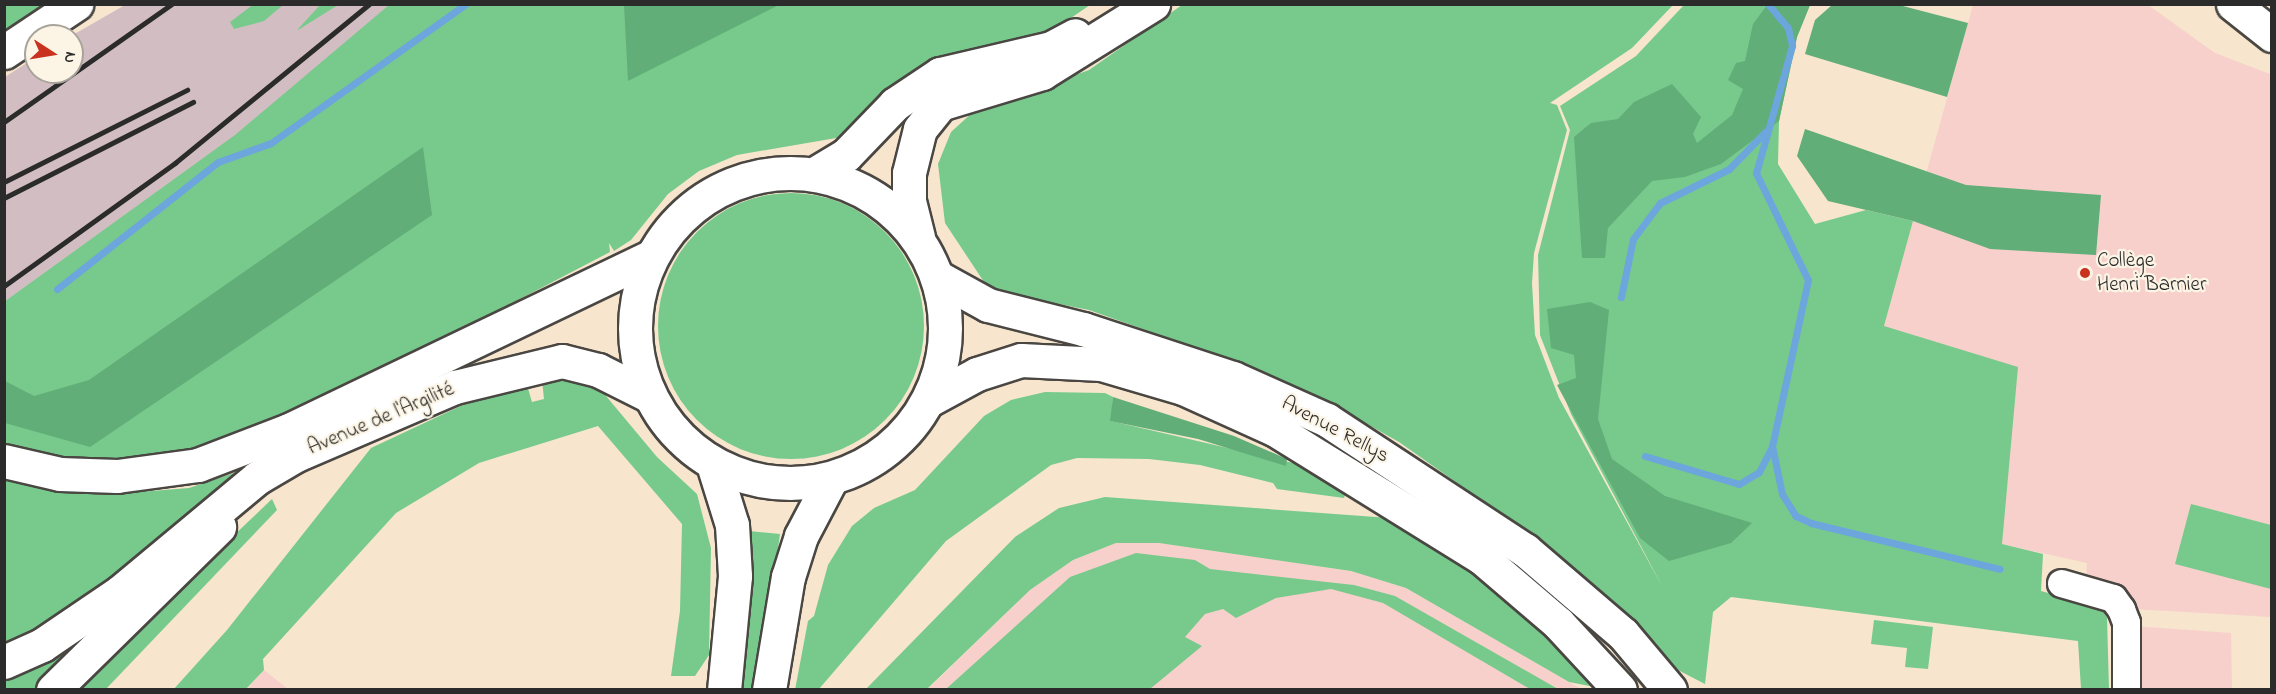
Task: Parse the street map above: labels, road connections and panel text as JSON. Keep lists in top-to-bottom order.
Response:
{
  "streets": {
    "main road": ["Avenue de l'Argilité", "Avenue Rellys"]
  },
  "places": ["Collège Henri Barnier"],
  "north": "right"
}
